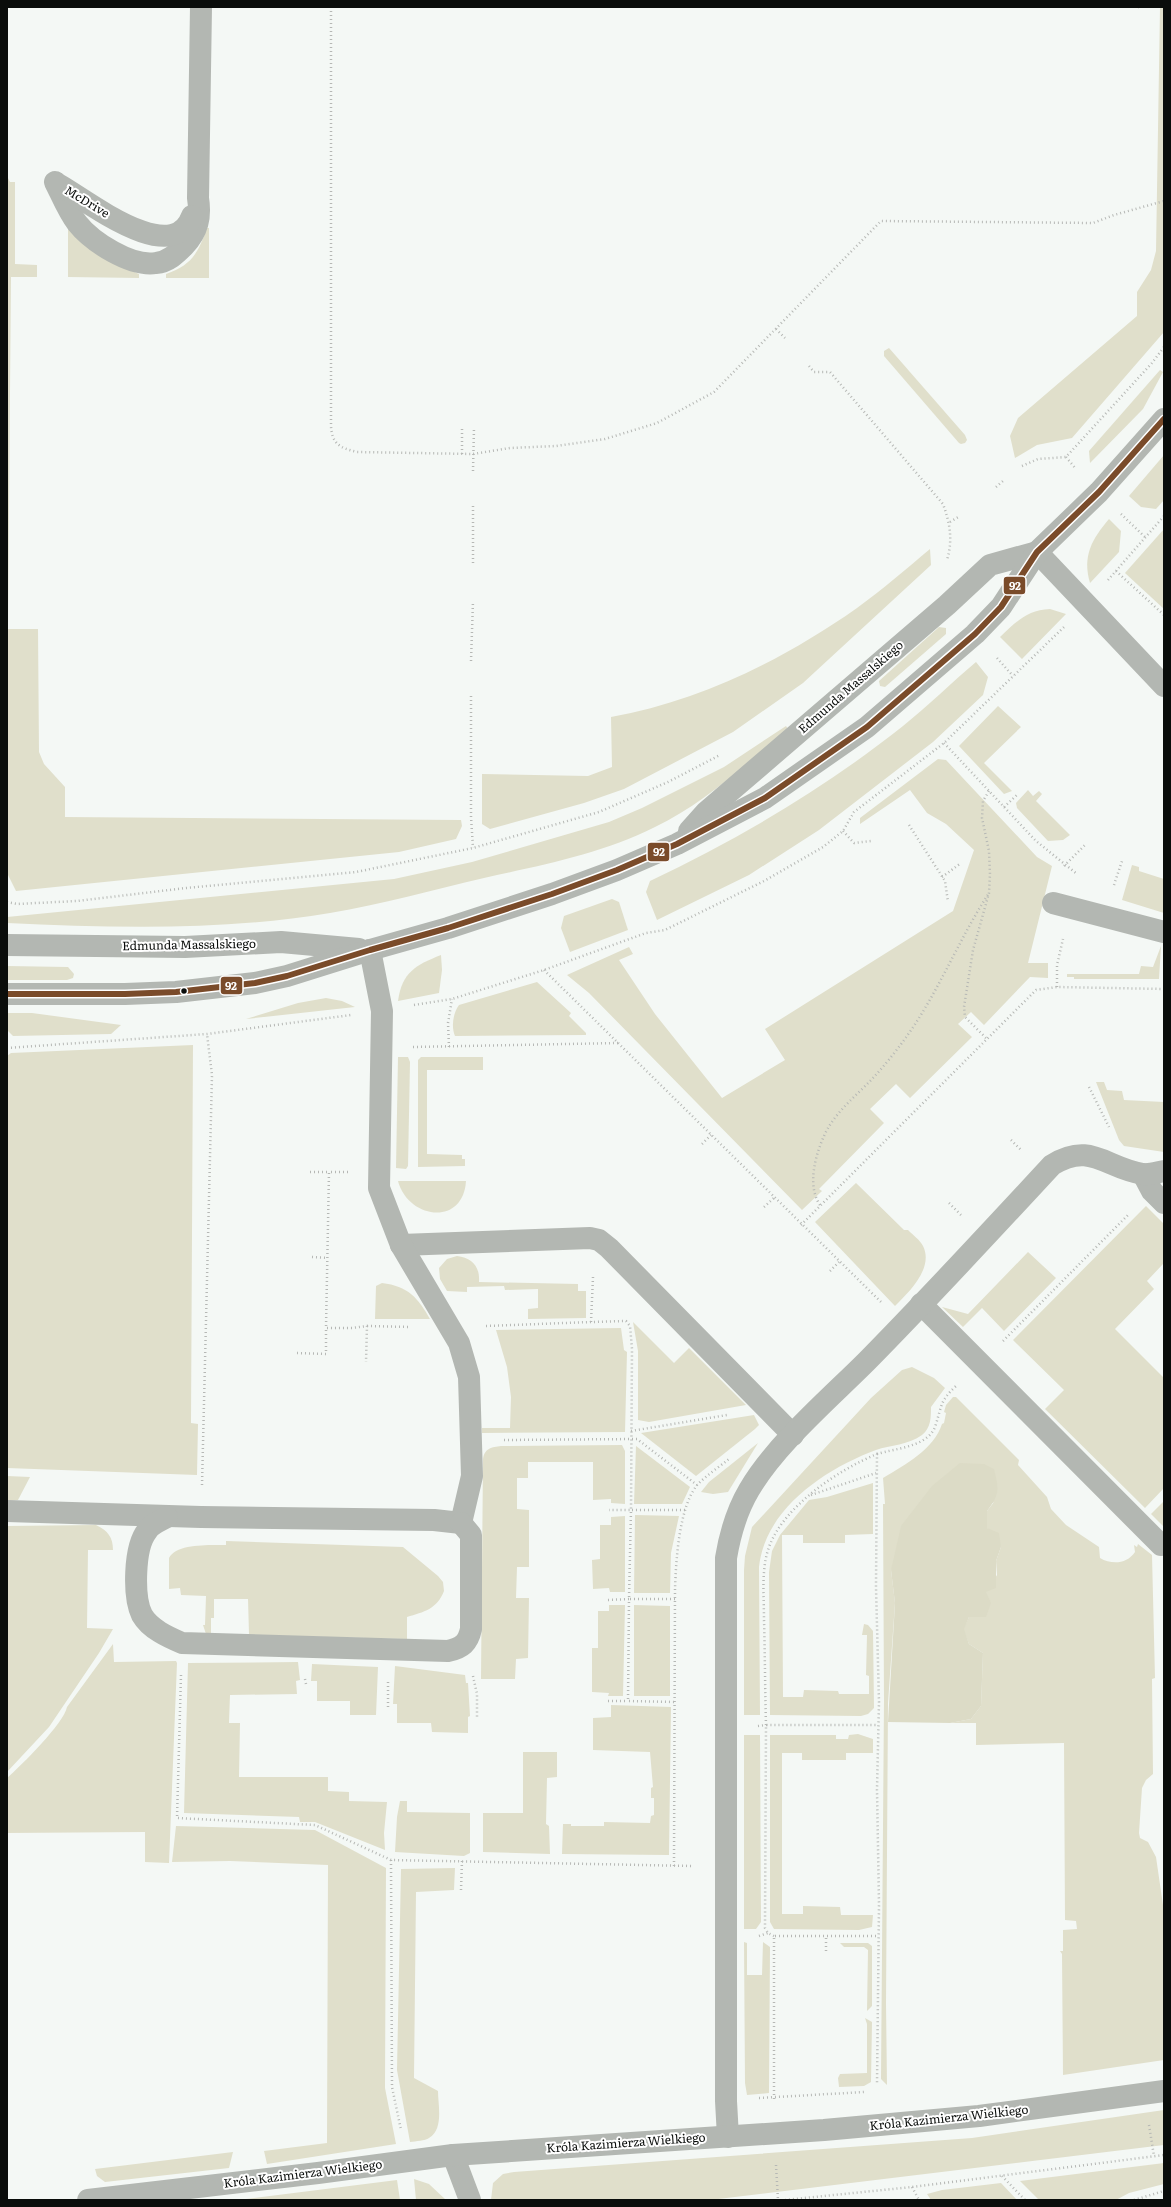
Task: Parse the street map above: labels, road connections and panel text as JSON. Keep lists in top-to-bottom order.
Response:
{
  "streets": {
    "street": ["McDrive", "Edmunda Massalskiego", "Króla Kazimierza Wielkiego"]
  },
  "lines": ["transit line 92"]
}
